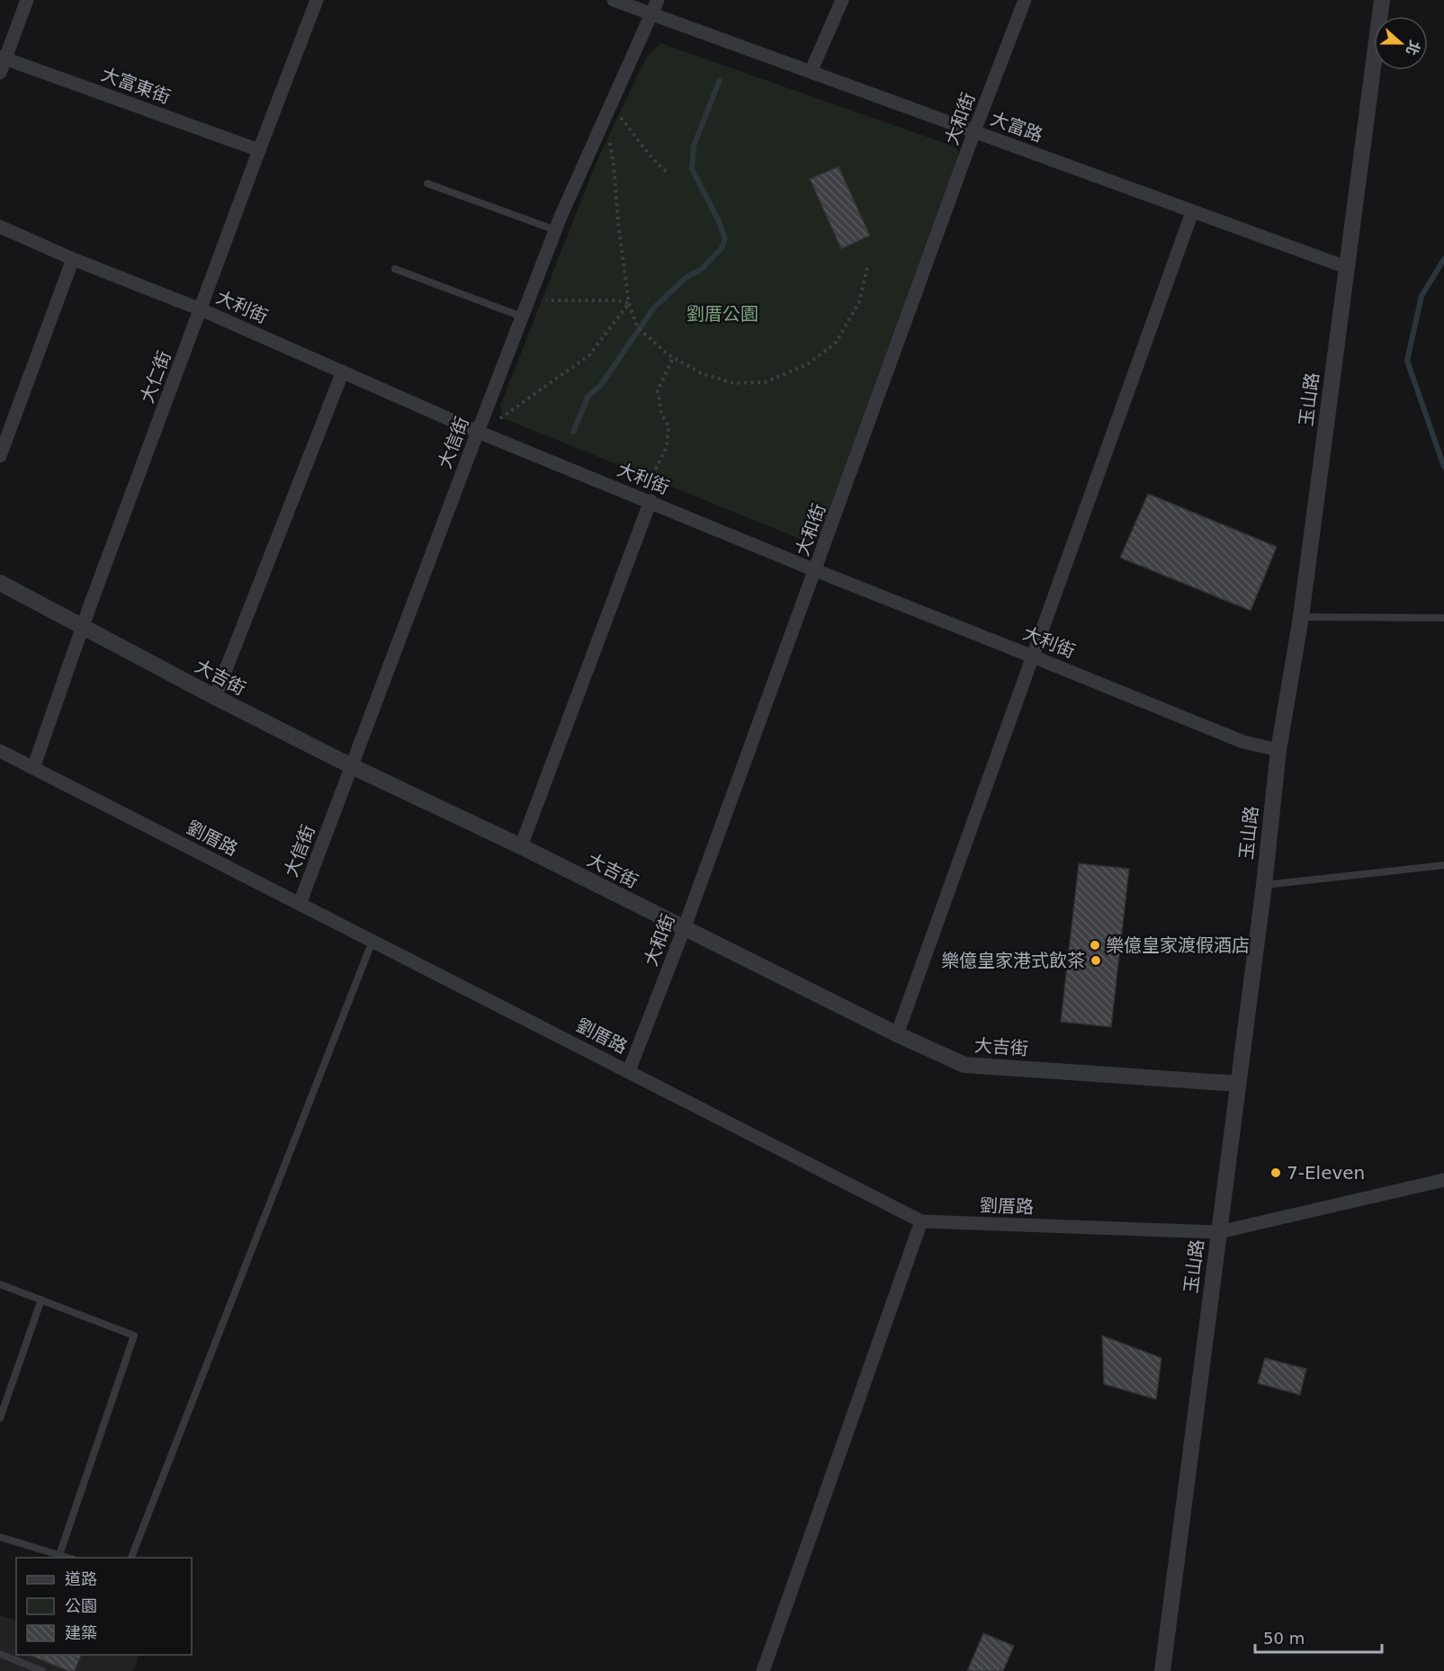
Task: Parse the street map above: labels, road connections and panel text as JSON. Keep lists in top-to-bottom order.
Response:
{
  "streets": {
    "street": [
      "大富東街",
      "大和街",
      "大富路",
      "大利街",
      "大仁街",
      "玉山路",
      "大信街",
      "大吉街",
      "劉厝路"
    ]
  },
  "crossings": [
    ["大富東街", "大仁街"],
    ["大和街", "大富路"],
    ["大和街", "大利街"],
    ["大和街", "大吉街"],
    ["大和街", "劉厝路"],
    ["大富路", "玉山路"],
    ["大富路", "大信街"],
    ["大利街", "大仁街"],
    ["大利街", "玉山路"],
    ["大利街", "大信街"],
    ["大仁街", "大吉街"],
    ["大仁街", "劉厝路"],
    ["玉山路", "大吉街"],
    ["玉山路", "劉厝路"],
    ["大信街", "大吉街"],
    ["大信街", "劉厝路"]
  ],
  "parks": ["劉厝公園"],
  "places": ["樂億皇家渡假酒店", "樂億皇家港式飲茶", "7-Eleven"],
  "legend": ["道路", "公園", "建築"],
  "scale_bar": "50 m",
  "north": "right"
}
